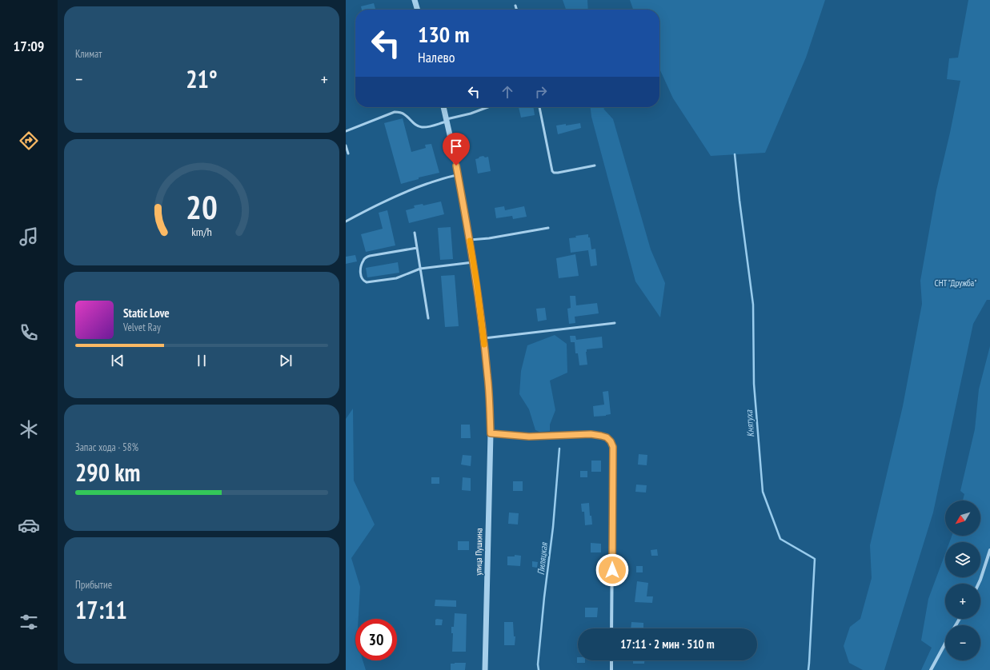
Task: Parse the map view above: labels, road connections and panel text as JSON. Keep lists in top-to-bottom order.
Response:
{
  "streets": {
    "street": ["улица Пушкина"]
  },
  "water": ["Княтуха", "Пиляцкая"],
  "parks": ["СНТ \"Дружба\""],
  "north": "bottom left",
  "page": {
    "tabs": "17:09",
    "tile": [
      "Климат",
      ["Запас хода · 58%", "290 km"],
      ["Прибытие", "17:11"]
    ],
    "turn": ["130 m", "Налево"],
    "heat": ["−", "21°", "+"],
    "song": ["Static Love", "Velvet Ray"],
    "map_buttons": ["+", "−"],
    "limit": "30",
    "trip": "17:11 · 2 мин · 510 m",
    "gauge": ["20", "km/h"]
  }
}
